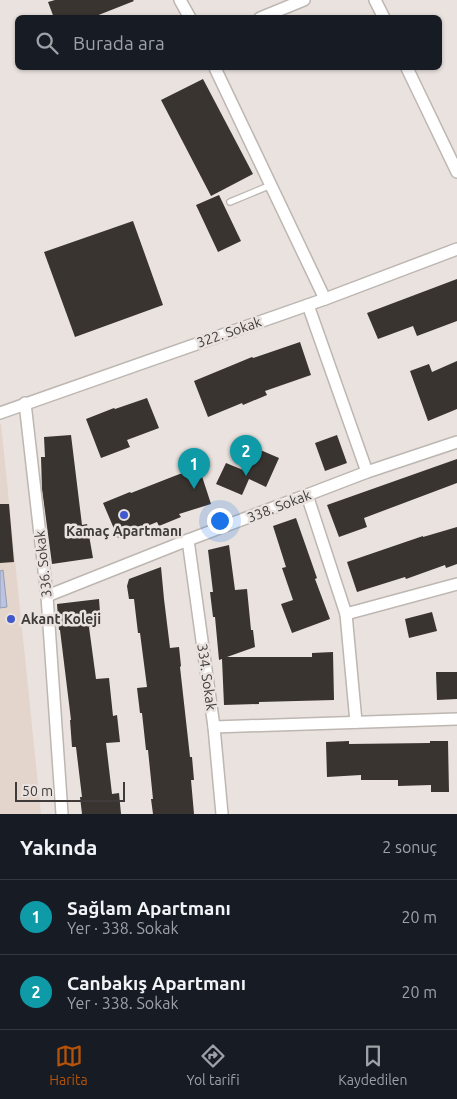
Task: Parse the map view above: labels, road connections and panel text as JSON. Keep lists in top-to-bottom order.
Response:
{
  "streets": {
    "street": [
      "322. Sokak",
      "338. Sokak",
      "336. Sokak",
      "334. Sokak"
    ]
  },
  "crossings": [
    ["322. Sokak", "336. Sokak"],
    ["338. Sokak", "336. Sokak"],
    ["338. Sokak", "334. Sokak"]
  ],
  "places": ["Kamaç Apartmanı", "Akant Koleji"],
  "scale_bar": "50 m",
  "page": {
    "search": "Burada ara",
    "pins": ["2", "1"],
    "scale": "50 m",
    "heading": ["Yakında", "2 sonuç"],
    "list": [
      {
        "mark": "1",
        "name": "Sağlam Apartmanı",
        "note": "Yer · 338. Sokak",
        "value": "20 m"
      },
      {
        "mark": "2",
        "name": "Canbakış Apartmanı",
        "note": "Yer · 338. Sokak",
        "value": "20 m"
      }
    ],
    "nav": ["Harita", "Yol tarifi", "Kaydedilen"]
  }
}
